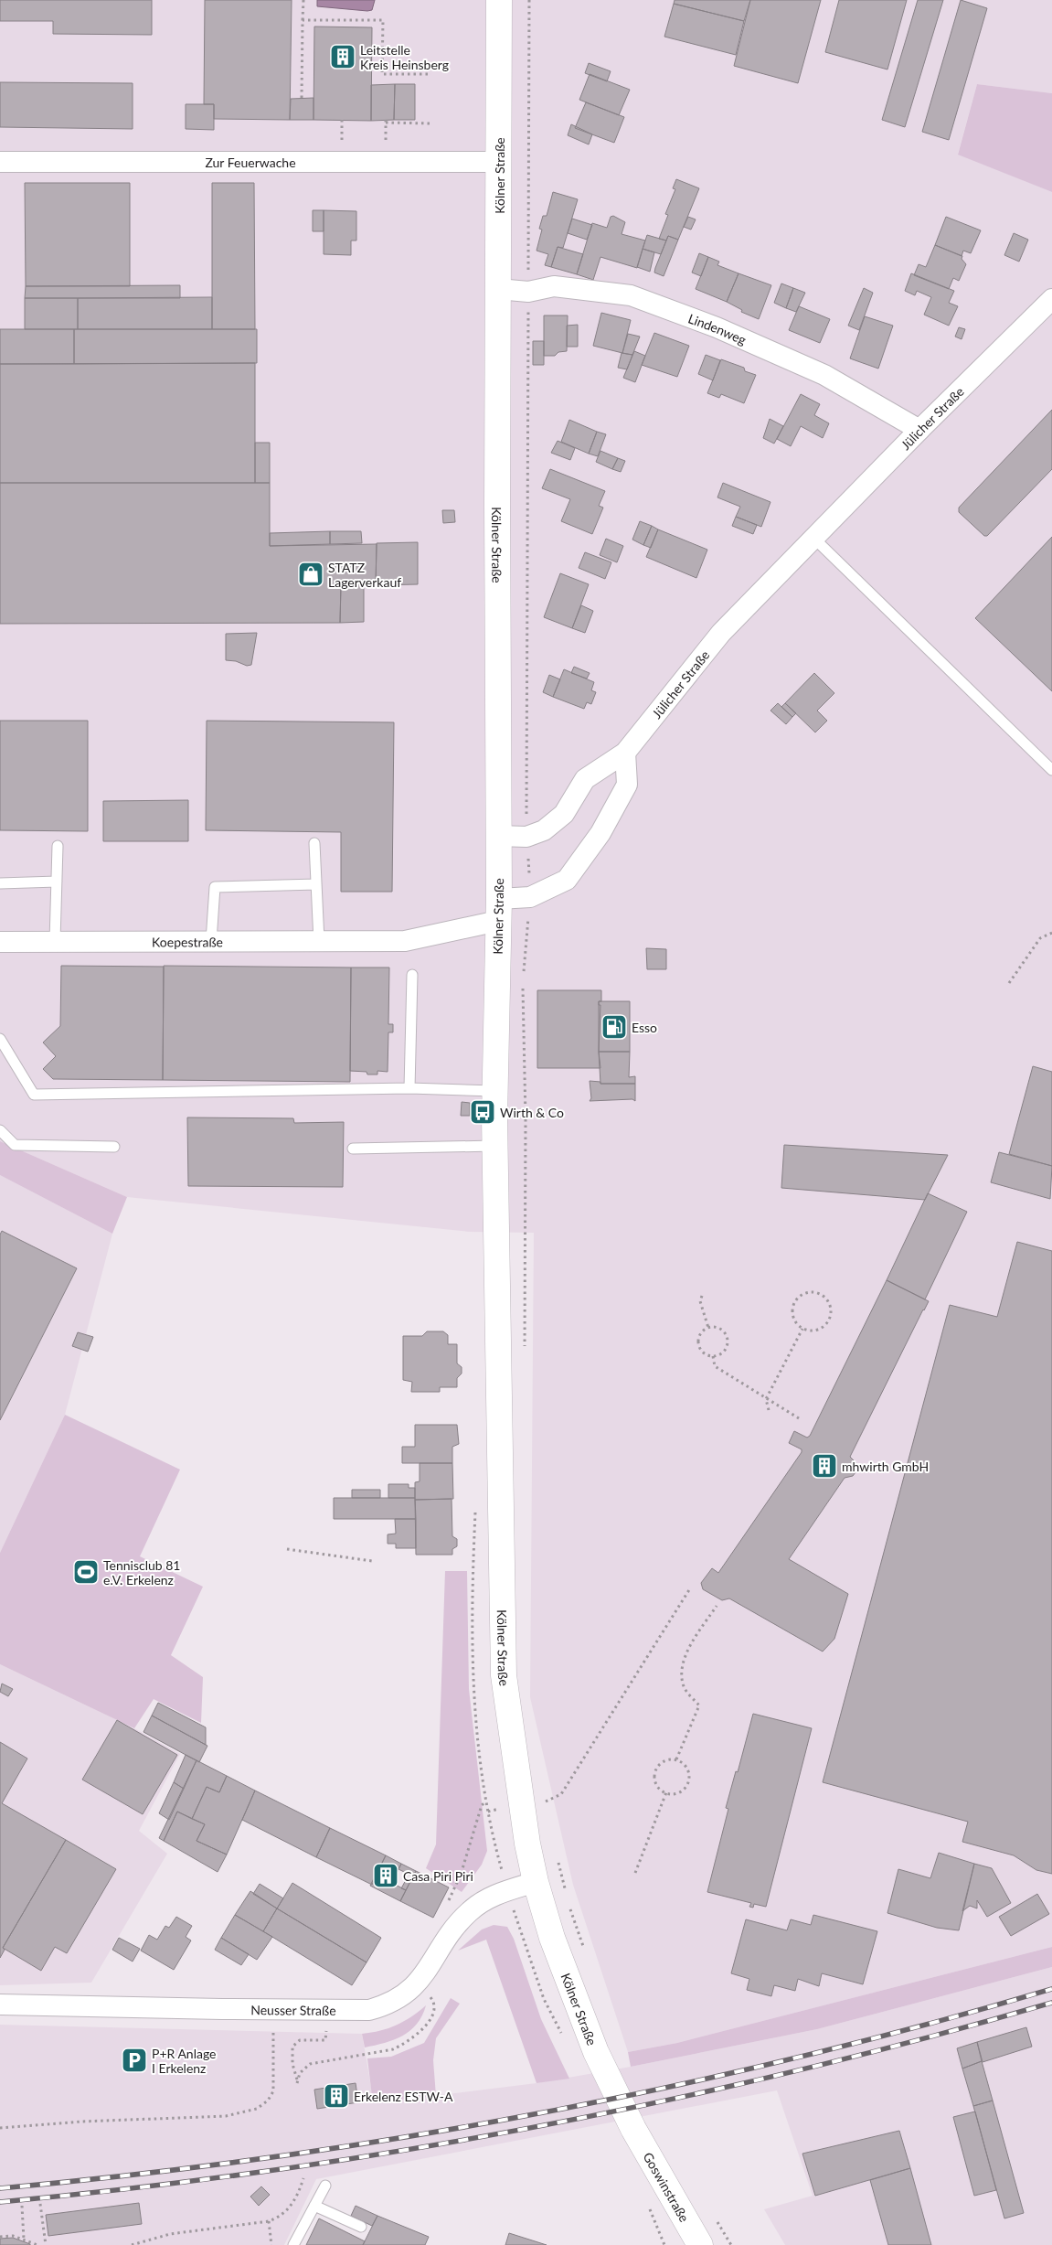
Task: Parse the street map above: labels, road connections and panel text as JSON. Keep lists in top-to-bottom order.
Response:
{
  "streets": {
    "main road": ["Kölner Straße", "Goswinstraße"],
    "street": [
      "Zur Feuerwache",
      "Lindenweg",
      "Jülicher Straße",
      "Koepestraße",
      "Neusser Straße"
    ]
  },
  "crossings": [
    ["Zur Feuerwache", "Kölner Straße"],
    ["Kölner Straße", "Lindenweg"],
    ["Kölner Straße", "Jülicher Straße"],
    ["Kölner Straße", "Koepestraße"],
    ["Kölner Straße", "Neusser Straße"],
    ["Kölner Straße", "Goswinstraße"],
    ["Lindenweg", "Jülicher Straße"]
  ],
  "places": {
    "building": [
      "Leitstelle Kreis Heinsberg",
      "mhwirth GmbH",
      "Casa Piri Piri",
      "Erkelenz ESTW-A"
    ],
    "shop": ["STATZ Lagerverkauf"],
    "fuel station": ["Esso"],
    "bus stop": ["Wirth & Co"],
    "sports": ["Tennisclub 81 e.V. Erkelenz"],
    "parking": ["P+R Anlage I Erkelenz"]
  }
}
